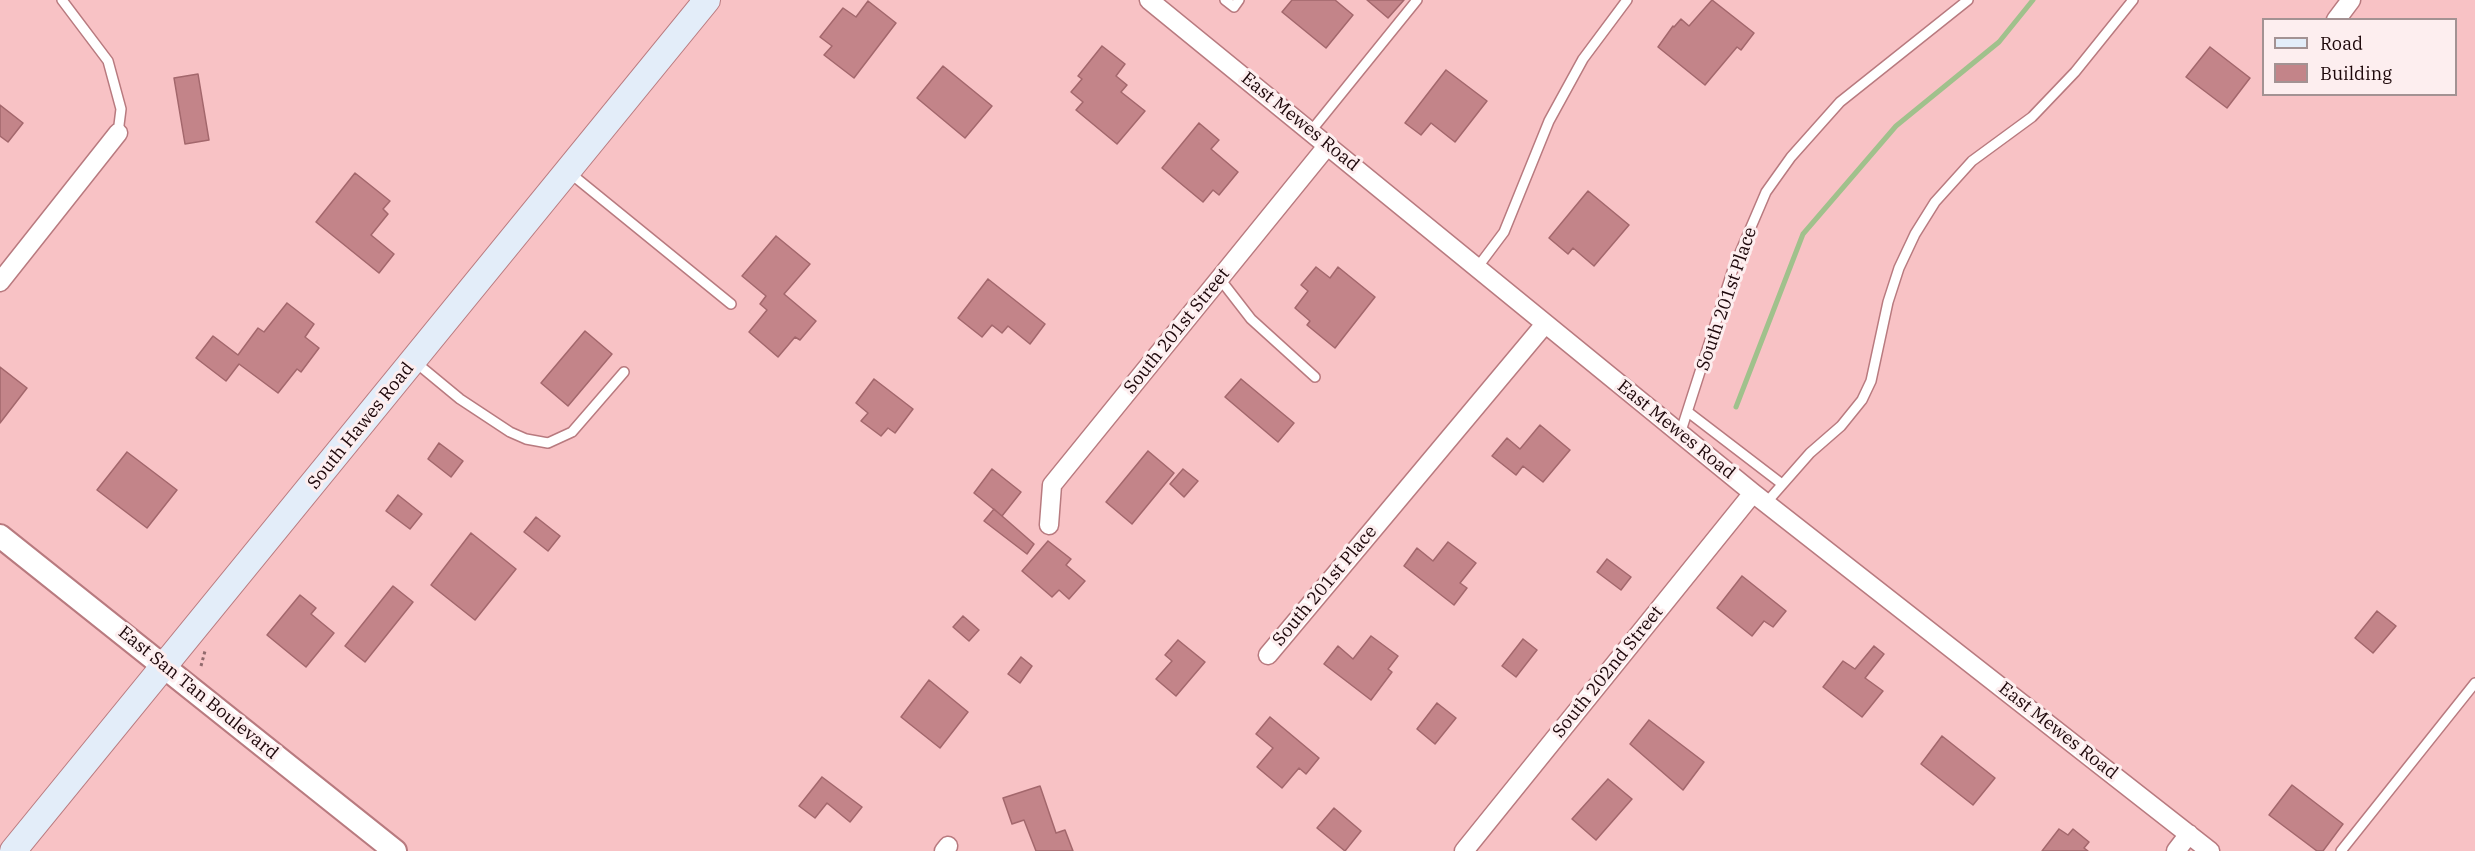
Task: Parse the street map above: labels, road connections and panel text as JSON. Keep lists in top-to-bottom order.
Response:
{
  "streets": {
    "main road": ["South Hawes Road"],
    "street": [
      "East Mewes Road",
      "South 201st Place",
      "South 201st Street",
      "South 202nd Street",
      "East San Tan Boulevard"
    ]
  },
  "crossings": [
    ["East Mewes Road", "South 201st Place"],
    ["East Mewes Road", "South 201st Street"],
    ["East Mewes Road", "South 202nd Street"],
    ["South Hawes Road", "East San Tan Boulevard"]
  ],
  "legend": ["Road", "Building"]
}
